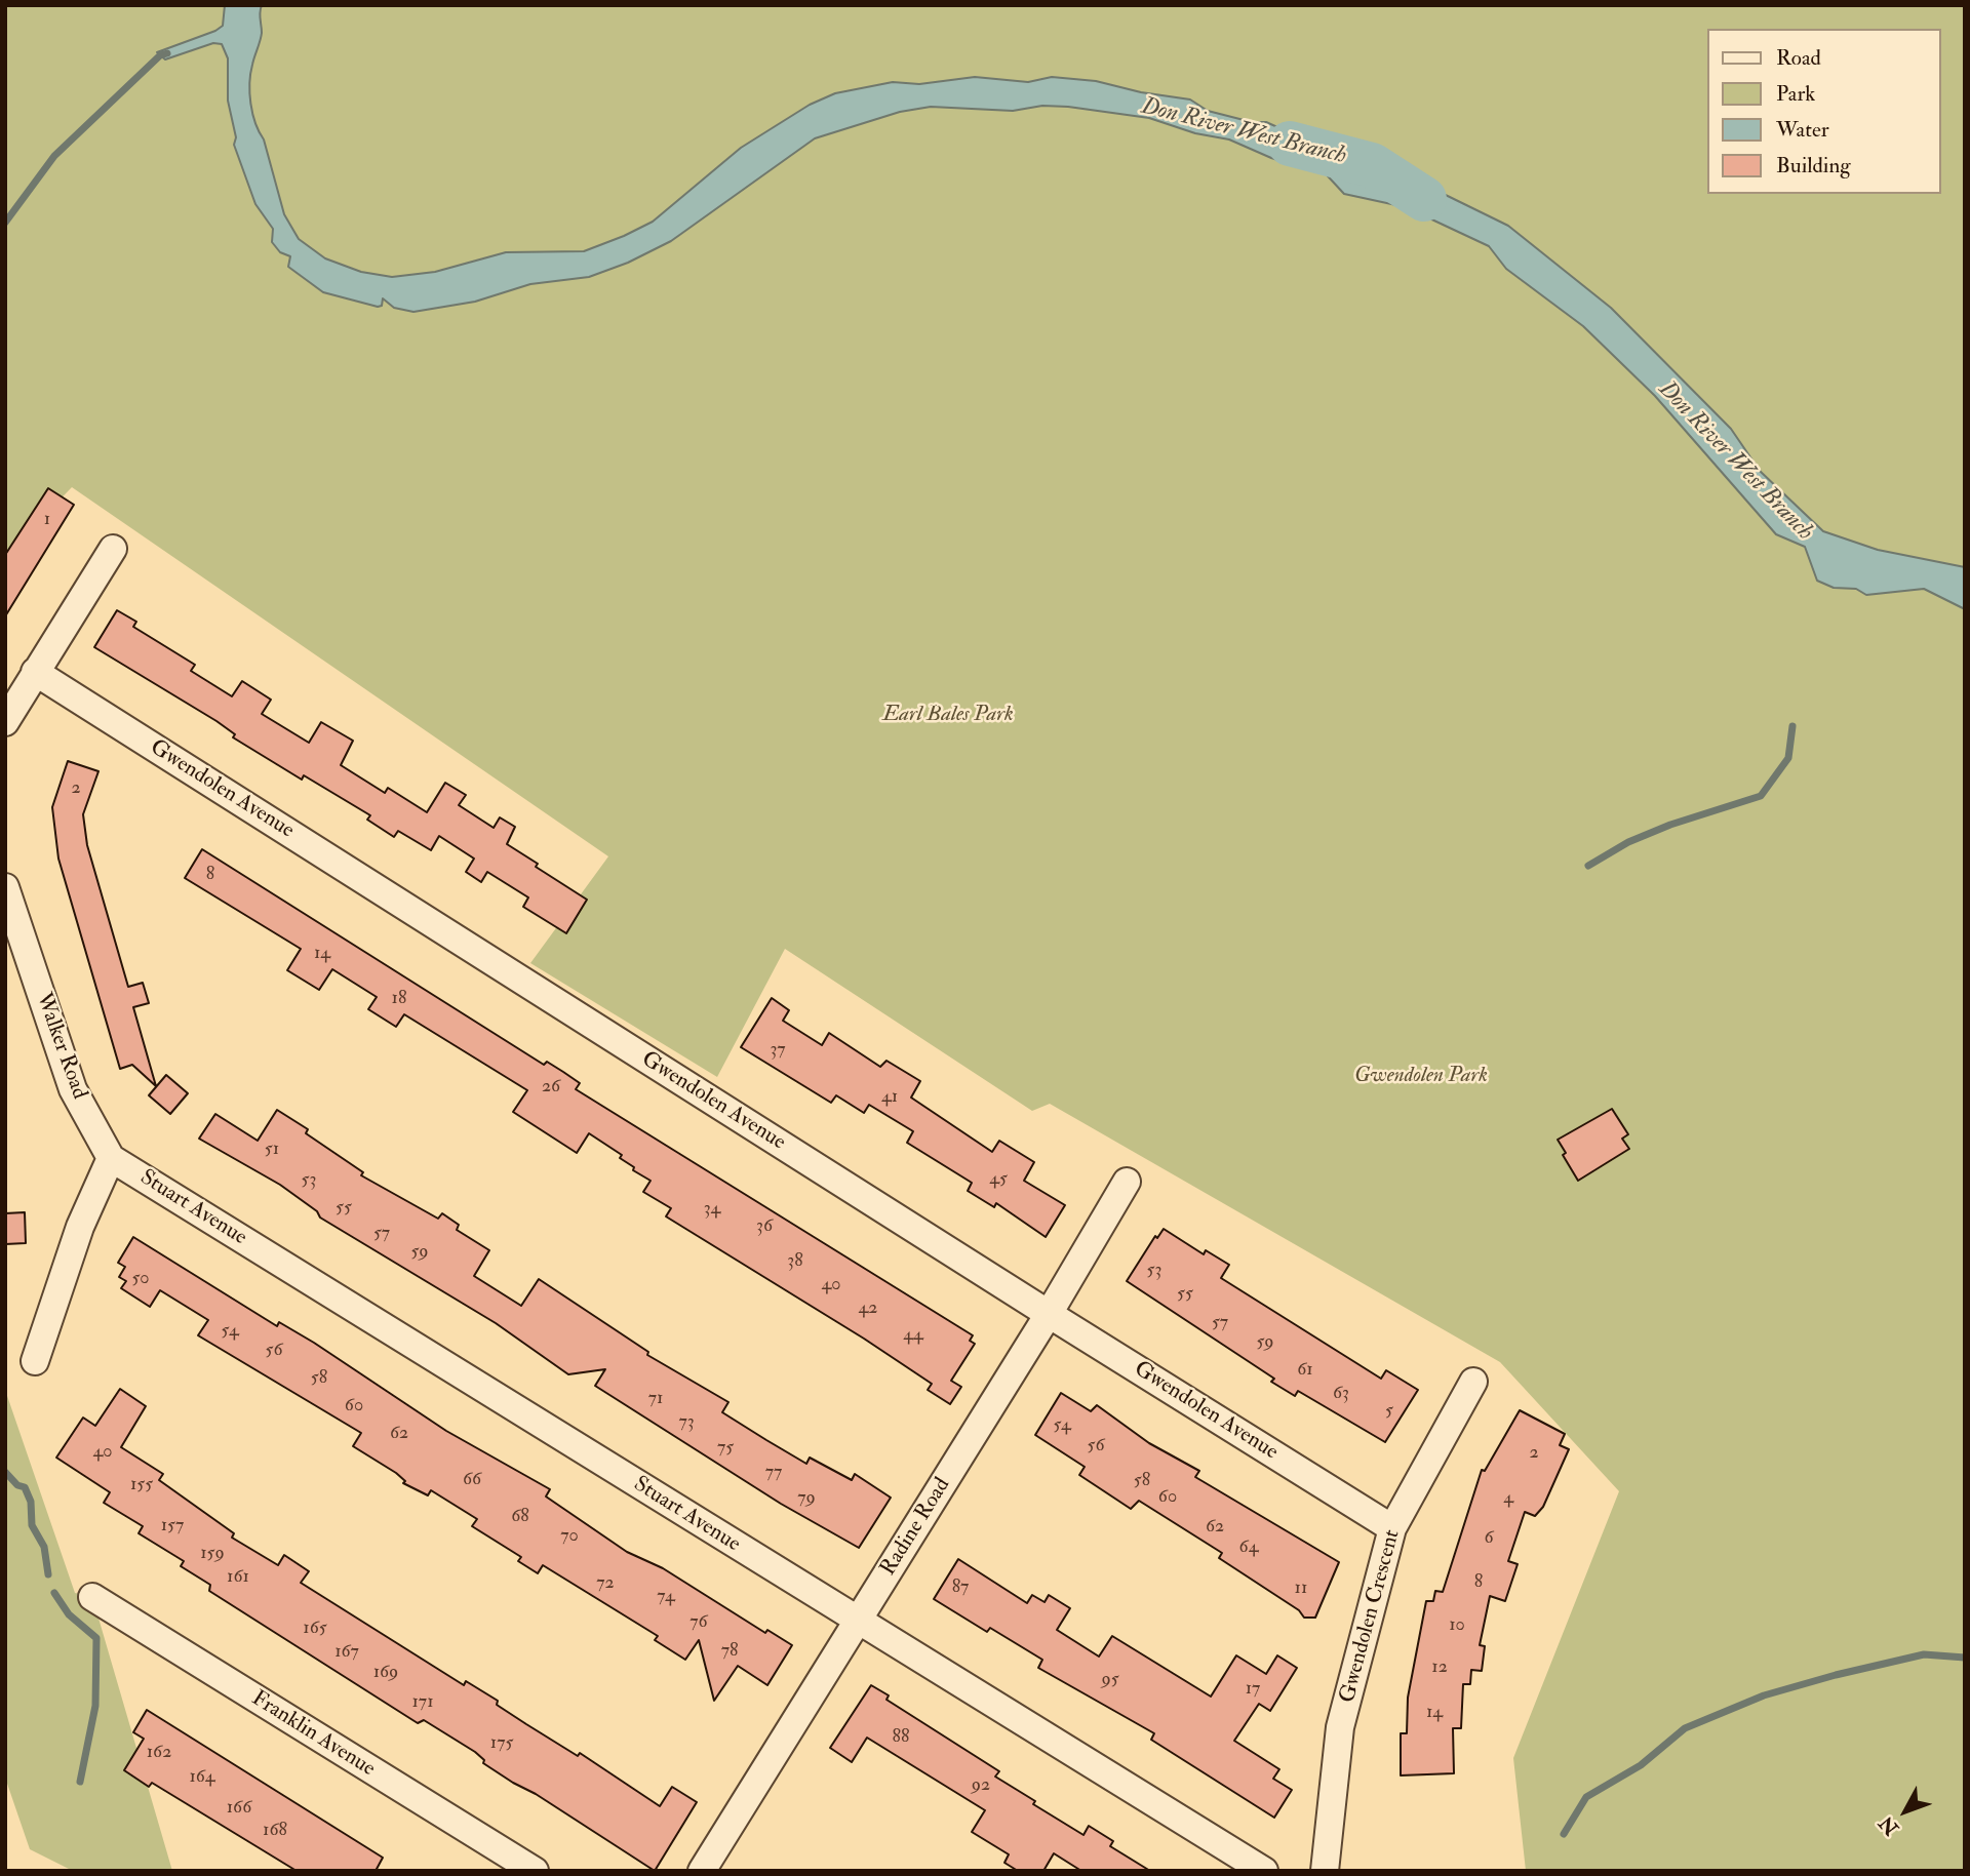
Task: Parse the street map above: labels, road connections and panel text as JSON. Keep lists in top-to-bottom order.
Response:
{
  "streets": {
    "street": [
      "Gwendolen Avenue",
      "Walker Road",
      "Stuart Avenue",
      "Radine Road",
      "Gwendolen Crescent",
      "Franklin Avenue"
    ]
  },
  "crossings": [
    ["Gwendolen Avenue", "Radine Road"],
    ["Gwendolen Avenue", "Gwendolen Crescent"],
    ["Walker Road", "Stuart Avenue"],
    ["Stuart Avenue", "Radine Road"]
  ],
  "water": ["Don River West Branch"],
  "parks": ["Earl Bales Park", "Gwendolen Park"],
  "house_numbers": [
    "1",
    "2",
    "8",
    "14",
    "18",
    "37",
    "26",
    "41",
    "51",
    "45",
    "53",
    "55",
    "34",
    "36",
    "57",
    "59",
    "38",
    "53",
    "50",
    "40",
    "55",
    "42",
    "57",
    "54",
    "44",
    "59",
    "56",
    "61",
    "58",
    "63",
    "71",
    "60",
    "5",
    "73",
    "54",
    "62",
    "56",
    "75",
    "40",
    "2",
    "77",
    "66",
    "58",
    "155",
    "60",
    "79",
    "4",
    "68",
    "157",
    "62",
    "70",
    "6",
    "64",
    "159",
    "161",
    "8",
    "72",
    "87",
    "11",
    "74",
    "76",
    "10",
    "165",
    "78",
    "167",
    "12",
    "169",
    "95",
    "17",
    "171",
    "14",
    "88",
    "175",
    "162",
    "164",
    "92",
    "166",
    "168"
  ],
  "legend": [
    "Road",
    "Park",
    "Water",
    "Building"
  ],
  "north": "bottom left"
}
